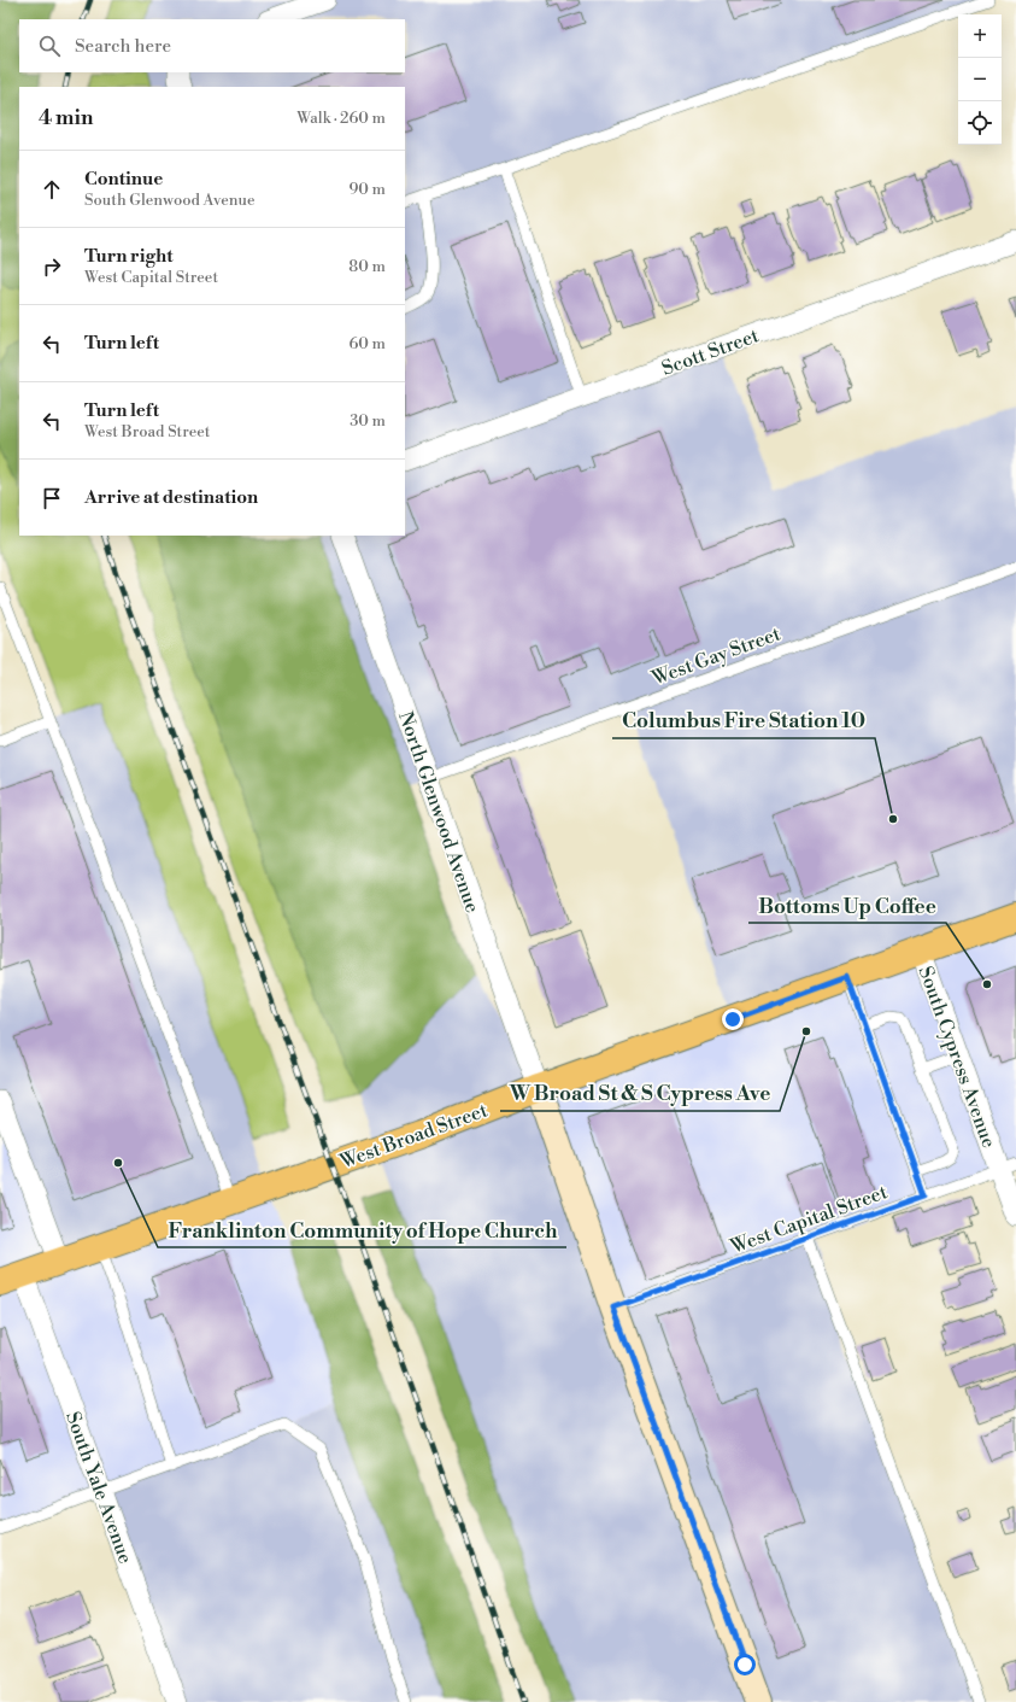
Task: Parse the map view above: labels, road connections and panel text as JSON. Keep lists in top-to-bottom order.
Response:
{
  "streets": {
    "main road": ["West Broad Street"],
    "street": [
      "Scott Street",
      "North Glenwood Avenue",
      "South Cypress Avenue",
      "South Yale Avenue"
    ],
    "lane": ["West Gay Street", "West Capital Street"]
  },
  "crossings": [
    ["West Gay Street", "North Glenwood Avenue"],
    ["North Glenwood Avenue", "West Broad Street"],
    ["South Cypress Avenue", "West Broad Street"],
    ["South Cypress Avenue", "West Capital Street"],
    ["West Broad Street", "South Yale Avenue"]
  ],
  "places": [
    "Columbus Fire Station 10",
    "Bottoms Up Coffee",
    "W Broad St & S Cypress Ave",
    "Franklinton Community of Hope Church"
  ],
  "page": {
    "map_buttons": ["+", "−"],
    "search": "Search here",
    "heading": ["4 min", "Walk · 260 m"],
    "list": [
      ["Continue", "South Glenwood Avenue", "90 m"],
      ["Turn right", "West Capital Street", "80 m"],
      ["Turn left", "60 m"],
      ["Turn left", "West Broad Street", "30 m"],
      "Arrive at destination"
    ]
  }
}
